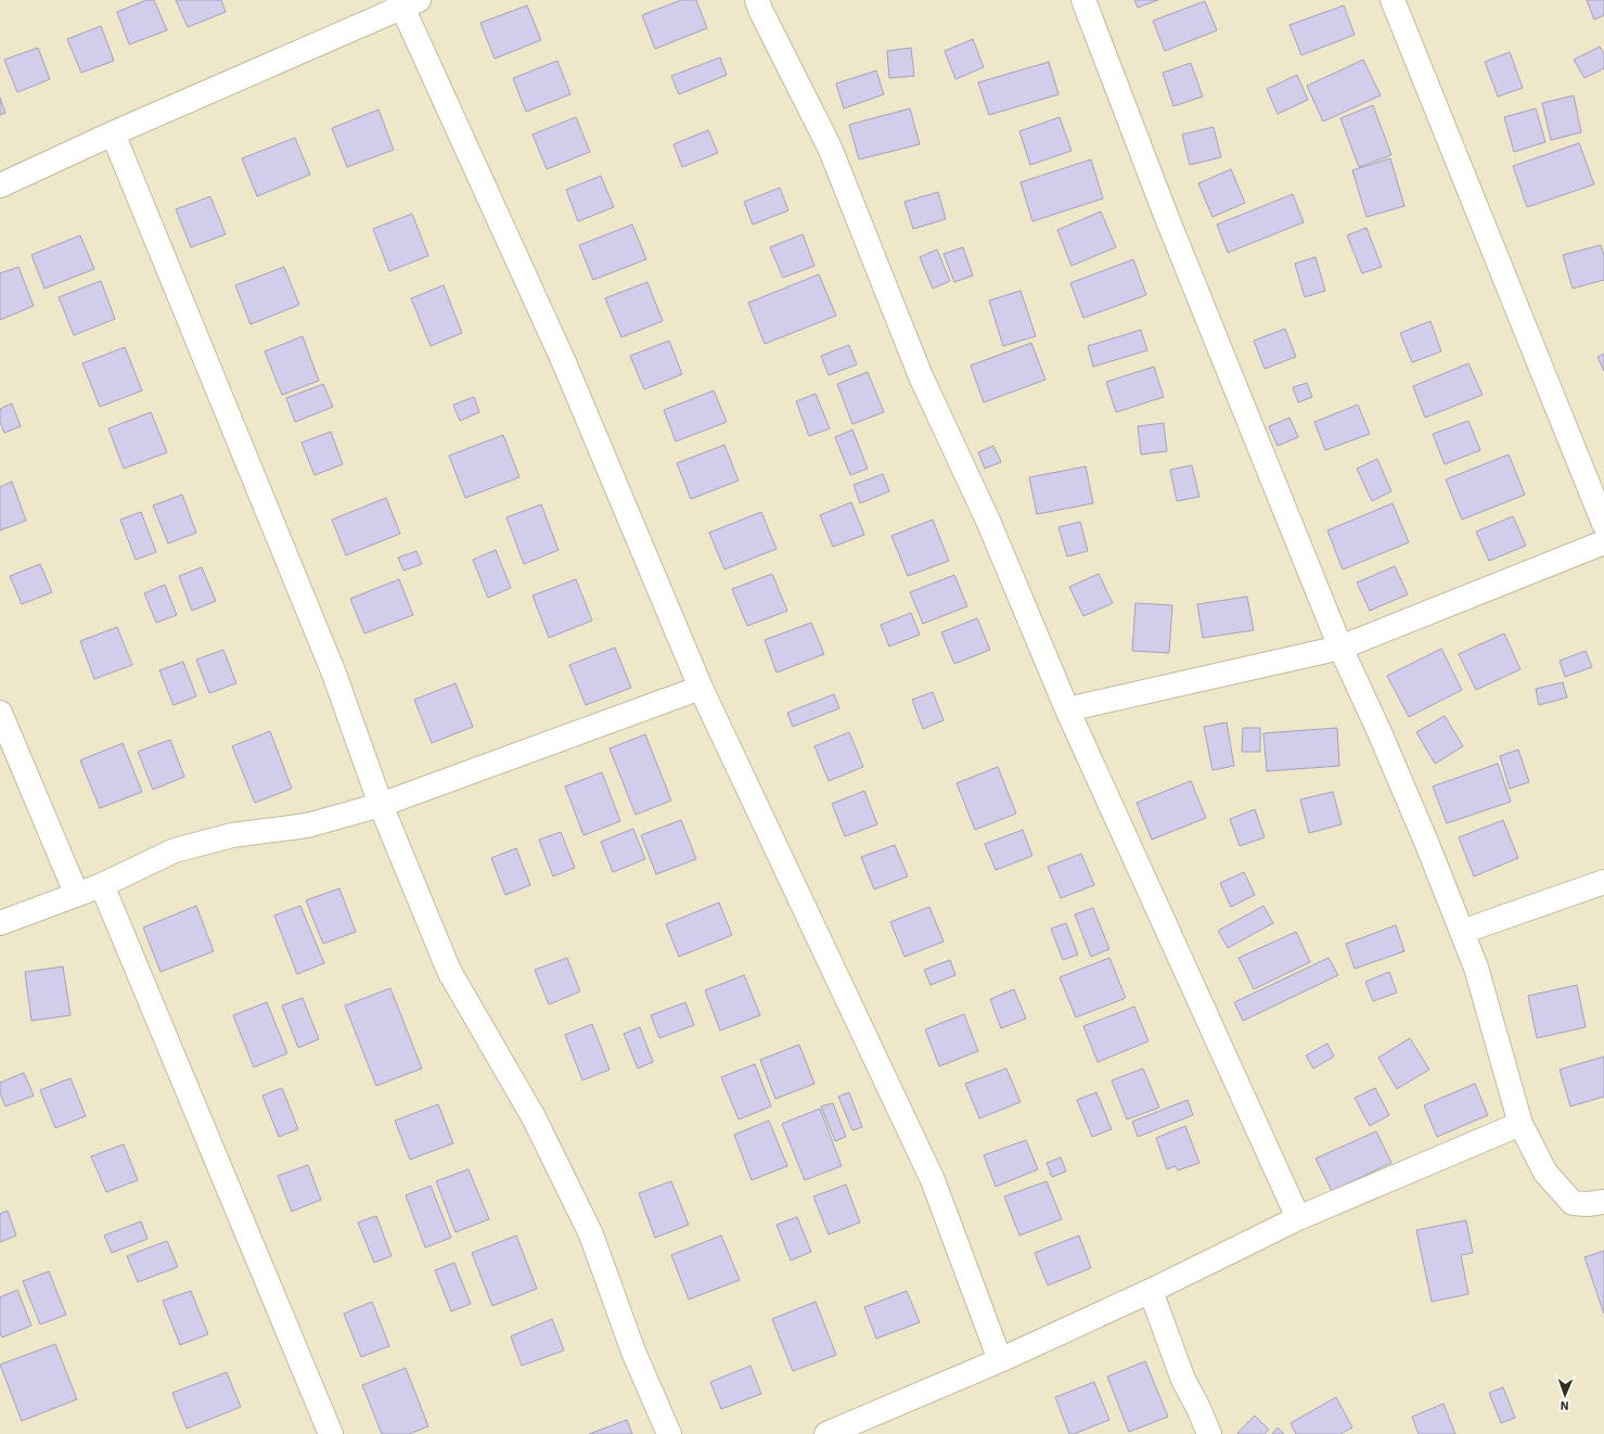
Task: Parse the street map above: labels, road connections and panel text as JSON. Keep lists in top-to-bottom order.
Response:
{
  "north": "bottom"
}
